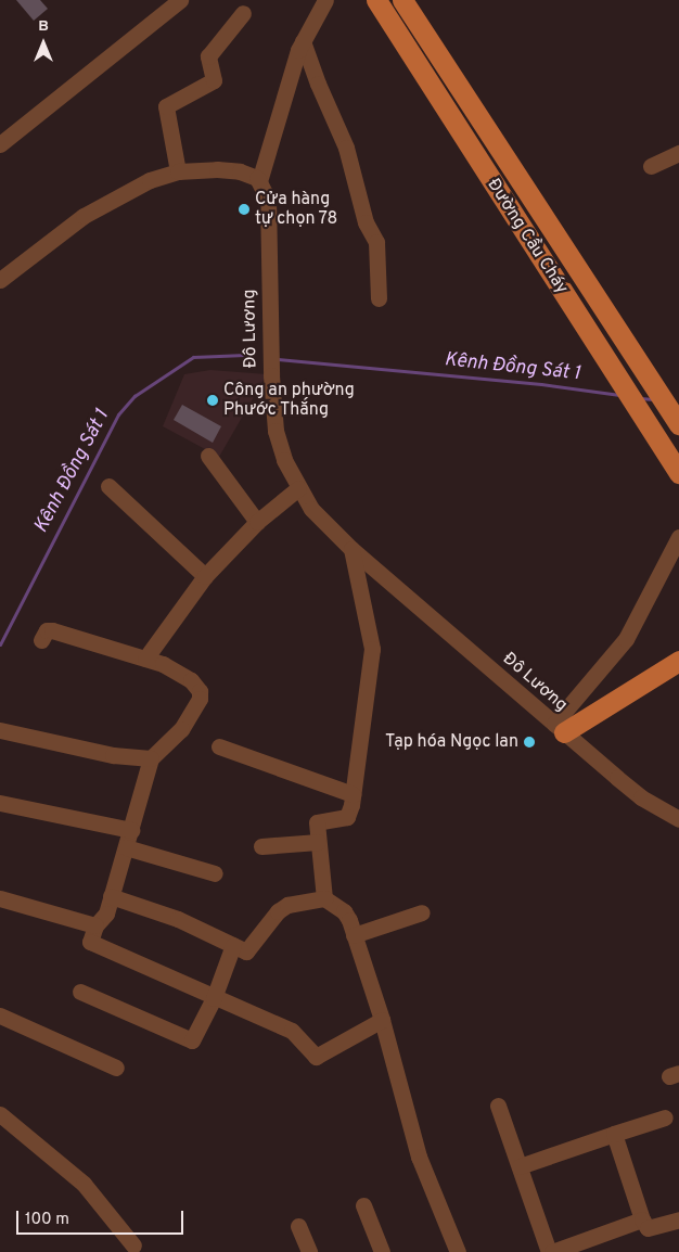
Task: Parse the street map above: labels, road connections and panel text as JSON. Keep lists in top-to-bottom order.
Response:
{
  "streets": {
    "main road": ["Đường Cầu Cháy"],
    "street": ["Đô Lương"]
  },
  "water": ["Kênh Đồng Sát 1"],
  "places": ["Cửa hàng tự chọn 78", "Công an phường Phước Thắng", "Tạp hóa Ngọc lan"],
  "scale_bar": "100 m",
  "north": "top"
}
